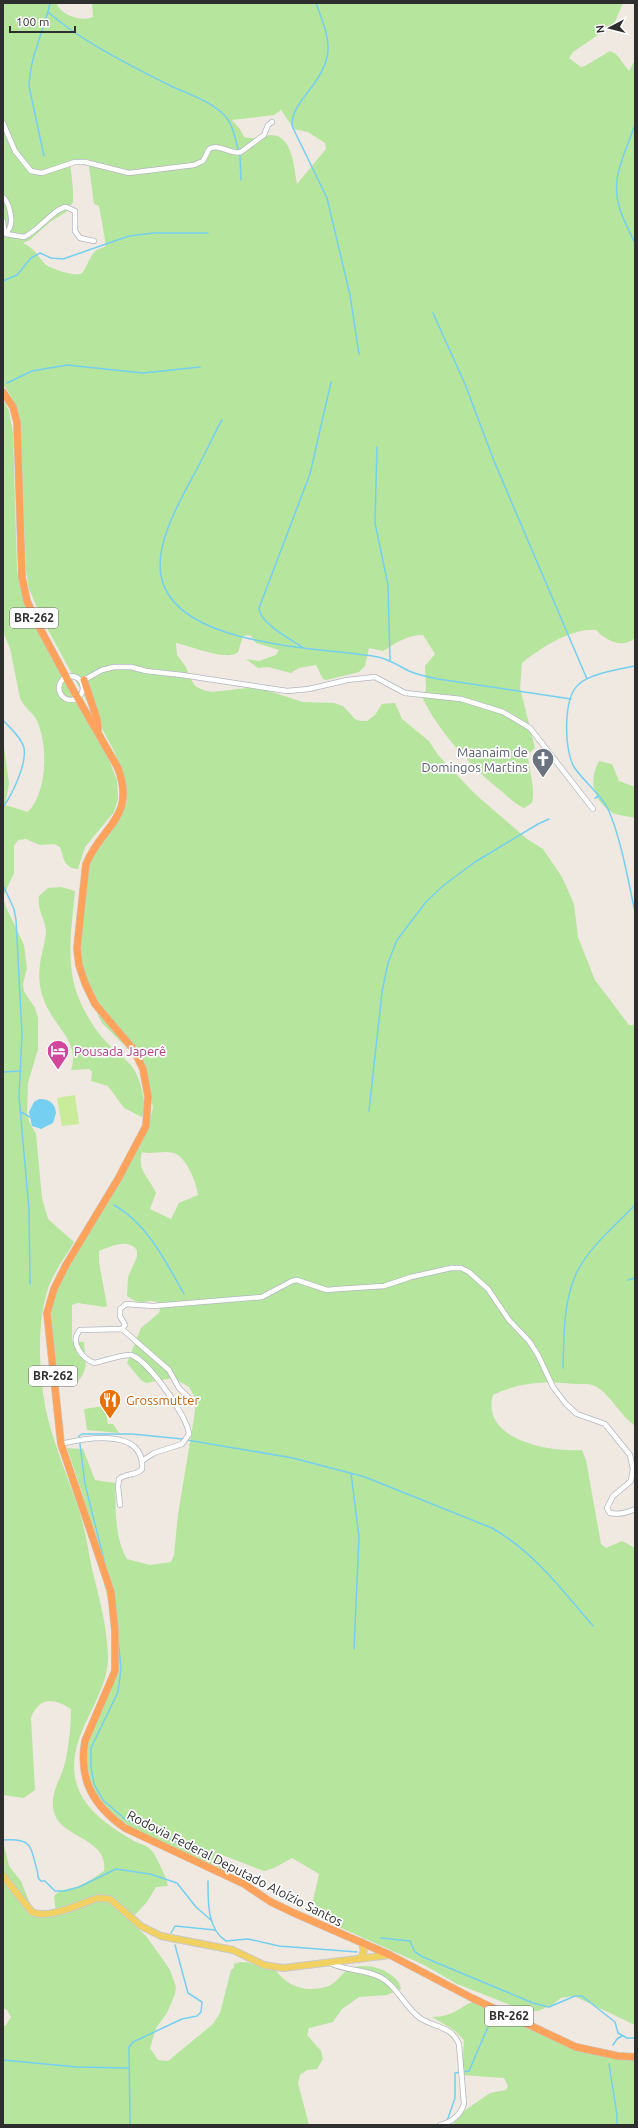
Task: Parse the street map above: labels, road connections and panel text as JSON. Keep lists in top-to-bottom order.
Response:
{
  "streets": {
    "highway": ["BR-262", "Rodovia Federal Deputado Aloízio Santos"]
  },
  "places": {
    "church": ["Maanaim de Domingos Martins"],
    "hotel": ["Pousada Japerê"],
    "restaurant": ["Grossmutter"]
  },
  "scale_bar": "100 m",
  "north": "left"
}
